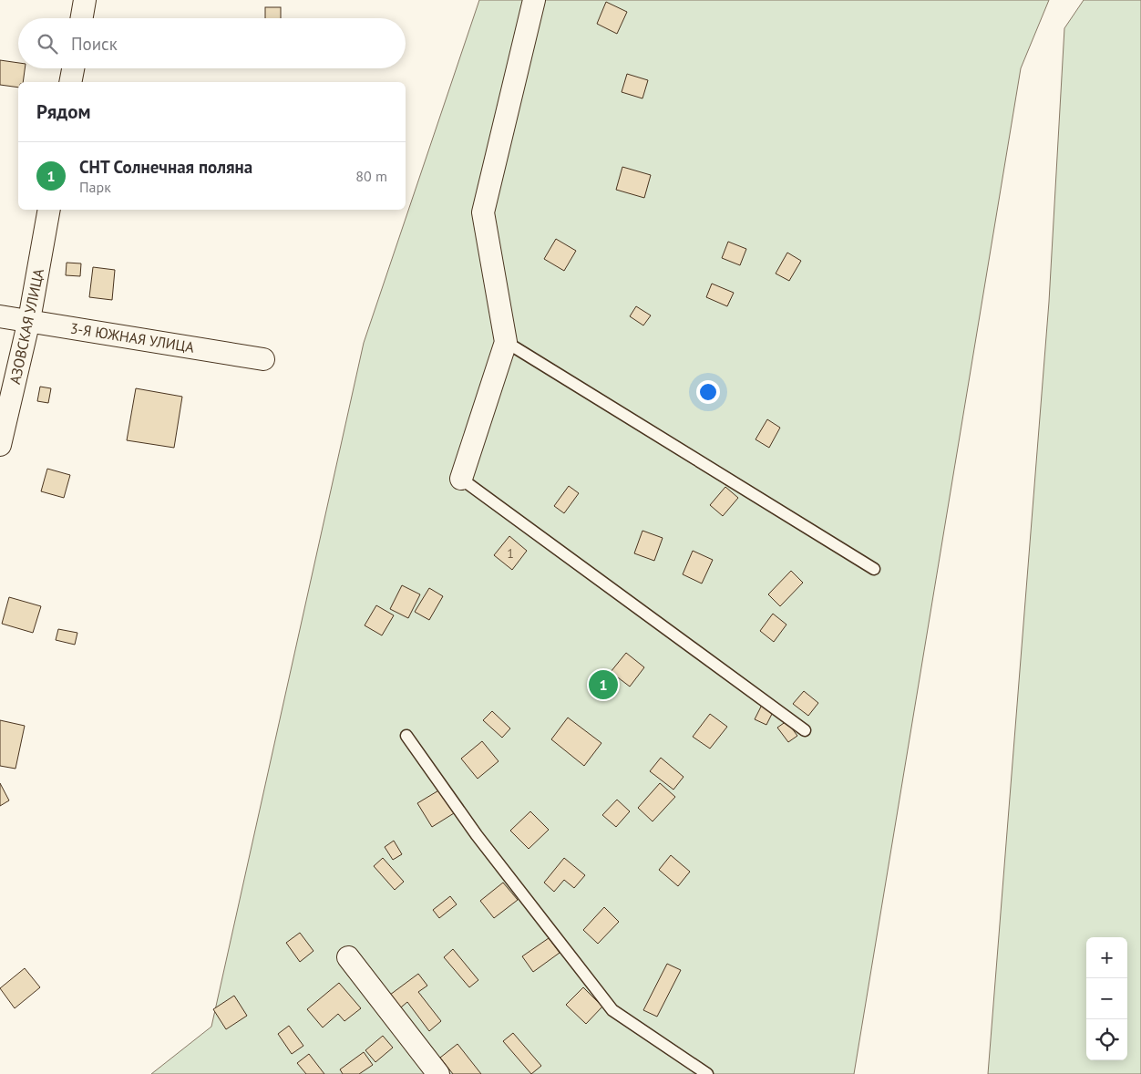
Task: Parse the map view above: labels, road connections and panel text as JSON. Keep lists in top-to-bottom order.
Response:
{
  "streets": {
    "street": ["АЗОВСКАЯ УЛИЦА", "3-Я ЮЖНАЯ УЛИЦА"]
  },
  "crossings": [
    ["АЗОВСКАЯ УЛИЦА", "3-Я ЮЖНАЯ УЛИЦА"]
  ],
  "house_numbers": ["1"],
  "page": {
    "search": "Поиск",
    "heading": "Рядом",
    "list": [
      {
        "mark": "1",
        "name": "СНТ Солнечная поляна",
        "note": "Парк",
        "value": "80 m"
      }
    ],
    "pins": "1",
    "map_buttons": ["+", "−"]
  }
}
